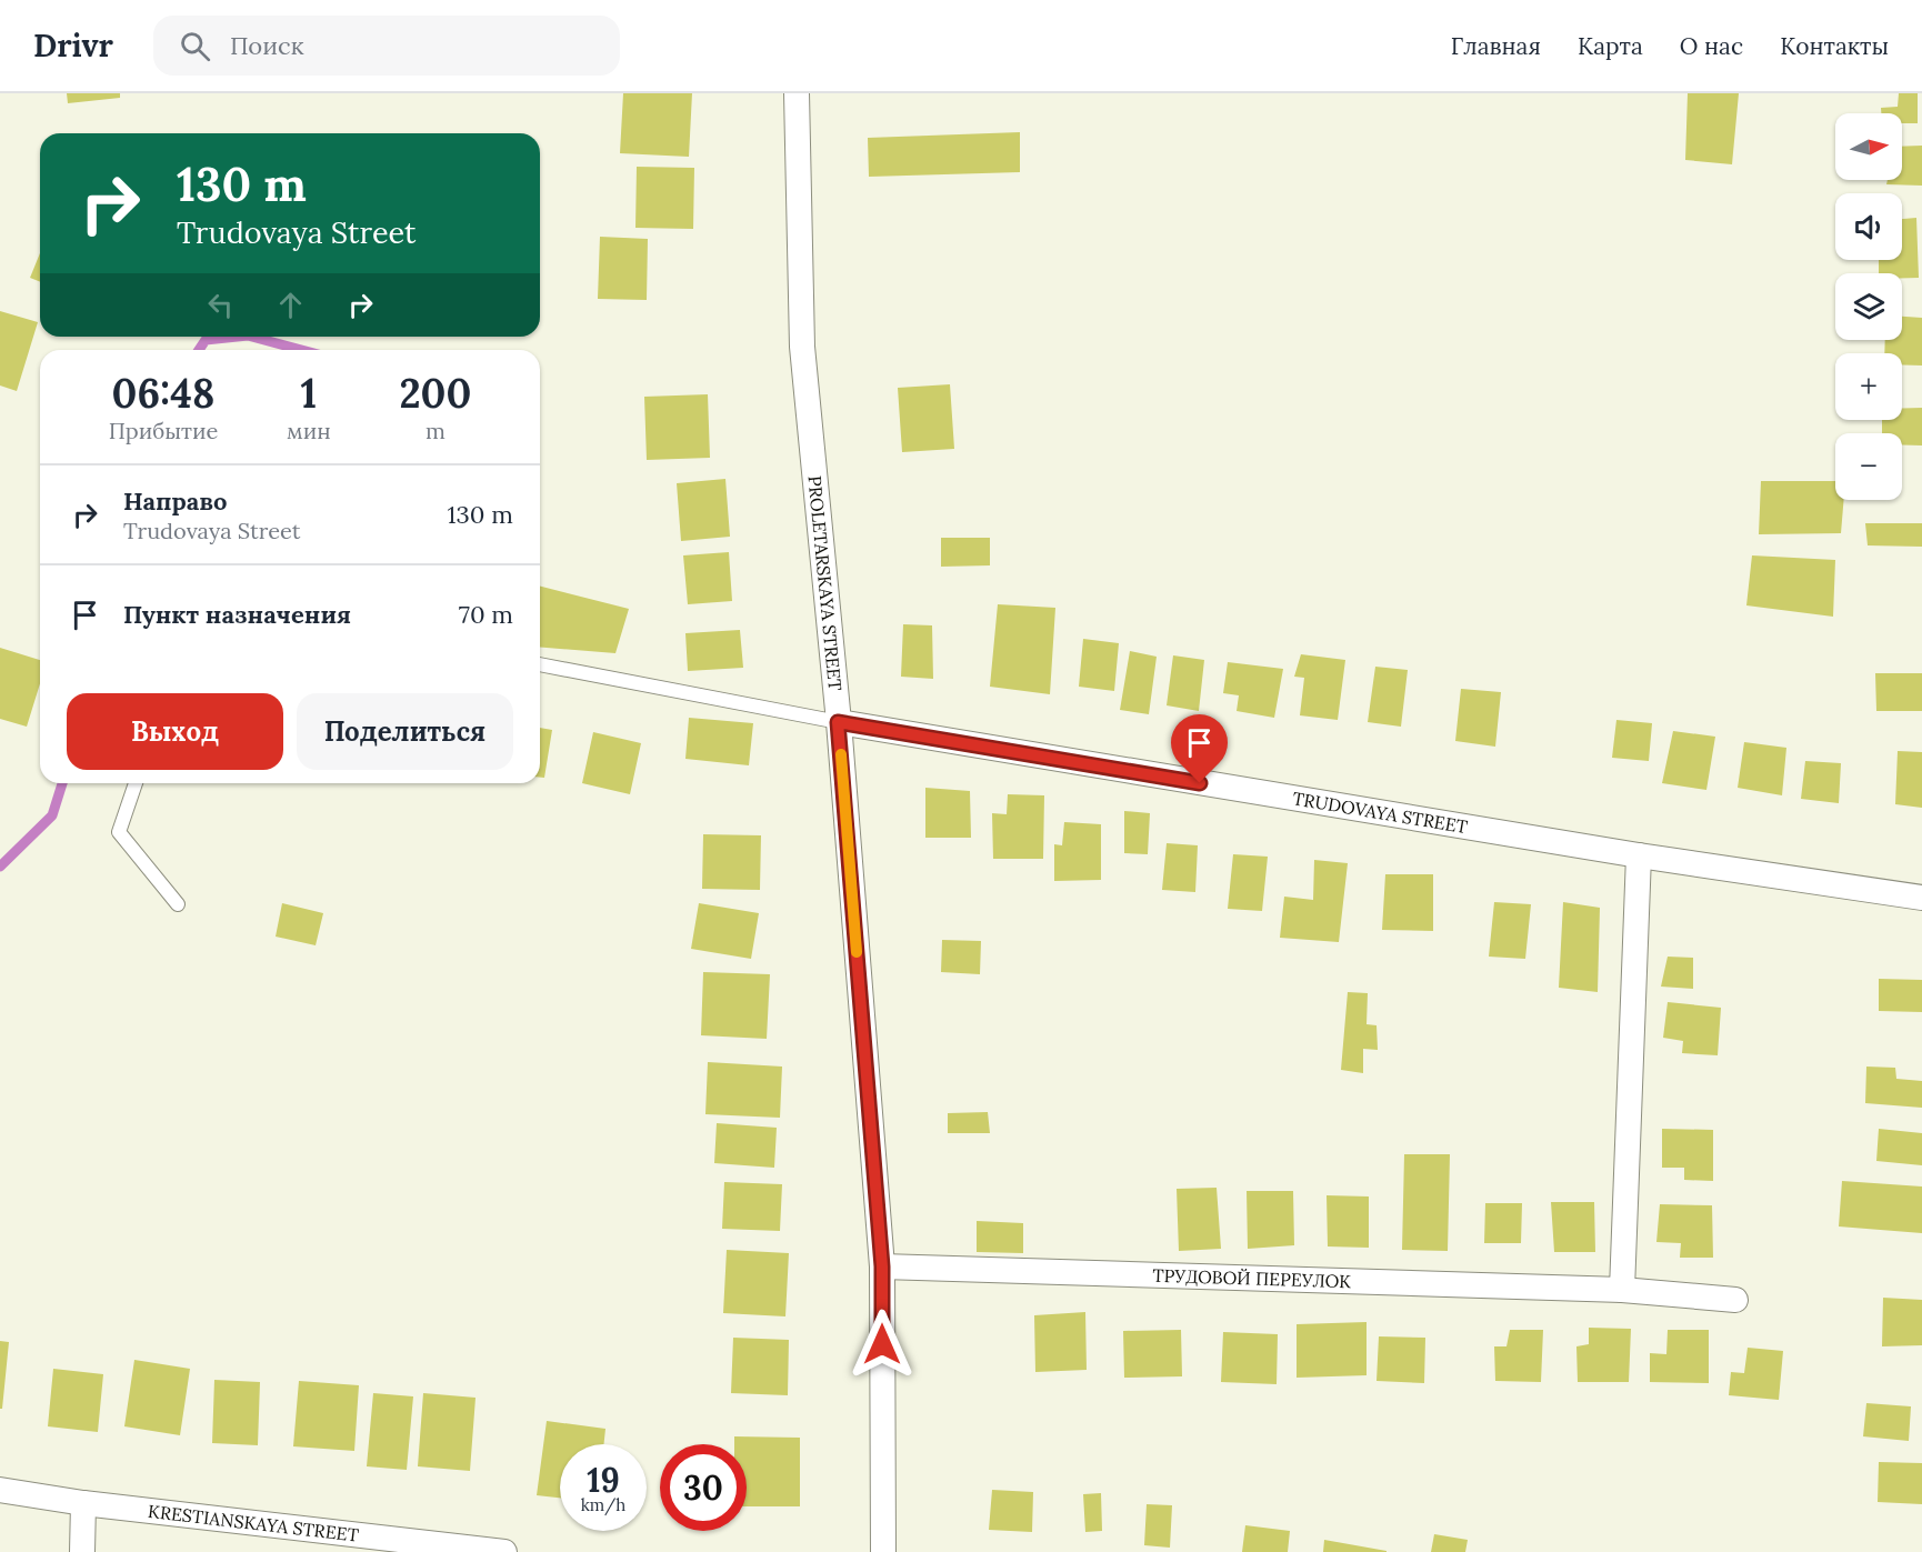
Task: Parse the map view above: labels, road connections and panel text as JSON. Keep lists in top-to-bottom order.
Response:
{
  "streets": {
    "street": [
      "PROLETARSKAYA STREET",
      "TRUDOVAYA STREET",
      "ТРУДОВОЙ ПЕРЕУЛОК",
      "KRESTIANSKAYA STREET"
    ]
  },
  "crossings": [
    ["PROLETARSKAYA STREET", "TRUDOVAYA STREET"],
    ["PROLETARSKAYA STREET", "ТРУДОВОЙ ПЕРЕУЛОК"]
  ],
  "north": "right",
  "page": {
    "header": "Drivr",
    "search": "Поиск",
    "nav": [
      "Главная",
      "Карта",
      "О нас",
      "Контакты"
    ],
    "map_buttons": ["+", "−"],
    "turn": ["130 m", "Trudovaya Street"],
    "eta": [
      "06:48",
      "Прибытие",
      "1",
      "мин",
      "200",
      "m"
    ],
    "list": [
      {
        "name": "Направо",
        "note": "Trudovaya Street",
        "value": "130 m"
      },
      {
        "name": "Пункт назначения",
        "value": "70 m"
      }
    ],
    "buttons": ["Выход", "Поделиться"],
    "speed": "19 km/h",
    "limit": "30"
  }
}
